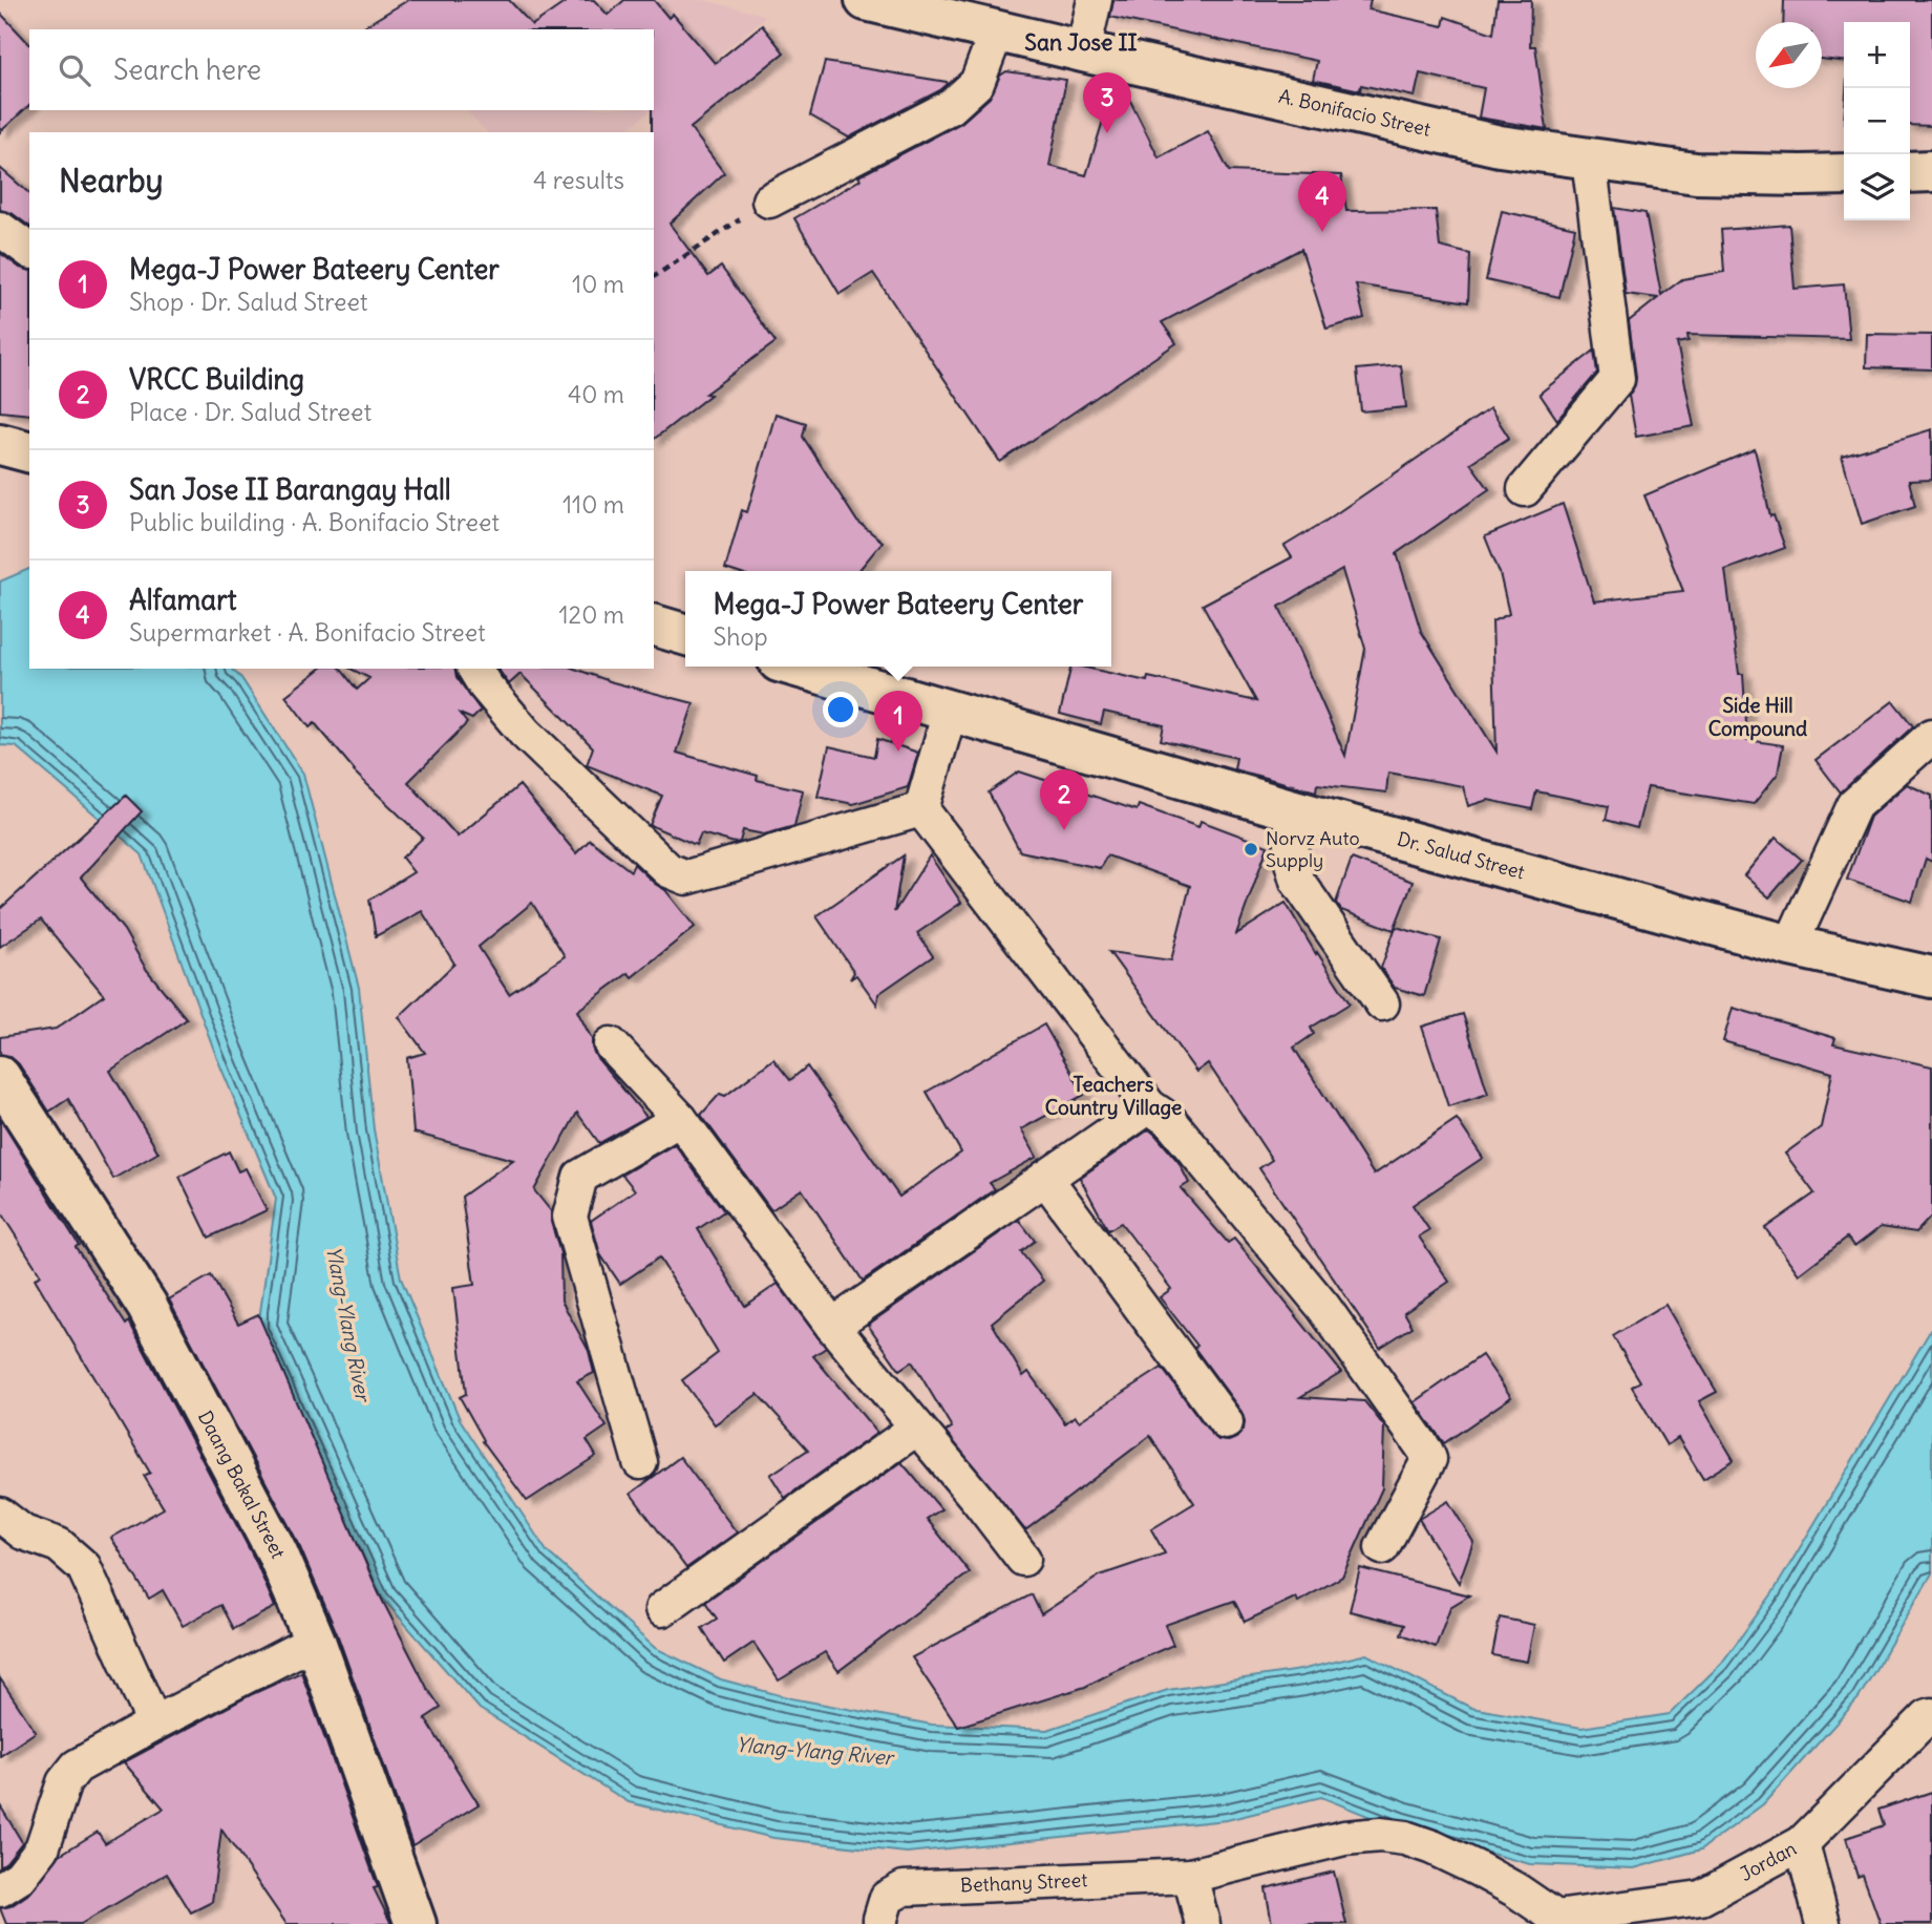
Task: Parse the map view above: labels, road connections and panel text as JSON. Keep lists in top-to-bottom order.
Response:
{
  "streets": {
    "main road": ["A. Bonifacio Street", "Dr. Salud Street", "Daang Bakal Street"],
    "street": ["Jordan", "Bethany Street"]
  },
  "crossings": [
    ["Jordan", "Bethany Street"]
  ],
  "districts": ["San Jose II", "Side Hill Compound", "Teachers Country Village"],
  "water": ["Ylang-Ylang River"],
  "places": ["Norvz Auto Supply"],
  "north": "bottom left",
  "page": {
    "map_buttons": ["+", "−"],
    "search": "Search here",
    "pins": [
      "3",
      "4",
      "1",
      "2"
    ],
    "heading": ["Nearby", "4 results"],
    "list": [
      {
        "mark": "1",
        "name": "Mega-J Power Bateery Center",
        "note": "Shop · Dr. Salud Street",
        "value": "10 m"
      },
      {
        "mark": "2",
        "name": "VRCC Building",
        "note": "Place · Dr. Salud Street",
        "value": "40 m"
      },
      {
        "mark": "3",
        "name": "San Jose II Barangay Hall",
        "note": "Public building · A. Bonifacio Street",
        "value": "110 m"
      },
      {
        "mark": "4",
        "name": "Alfamart",
        "note": "Supermarket · A. Bonifacio Street",
        "value": "120 m"
      }
    ],
    "popup": ["Mega-J Power Bateery Center", "Shop"]
  }
}
